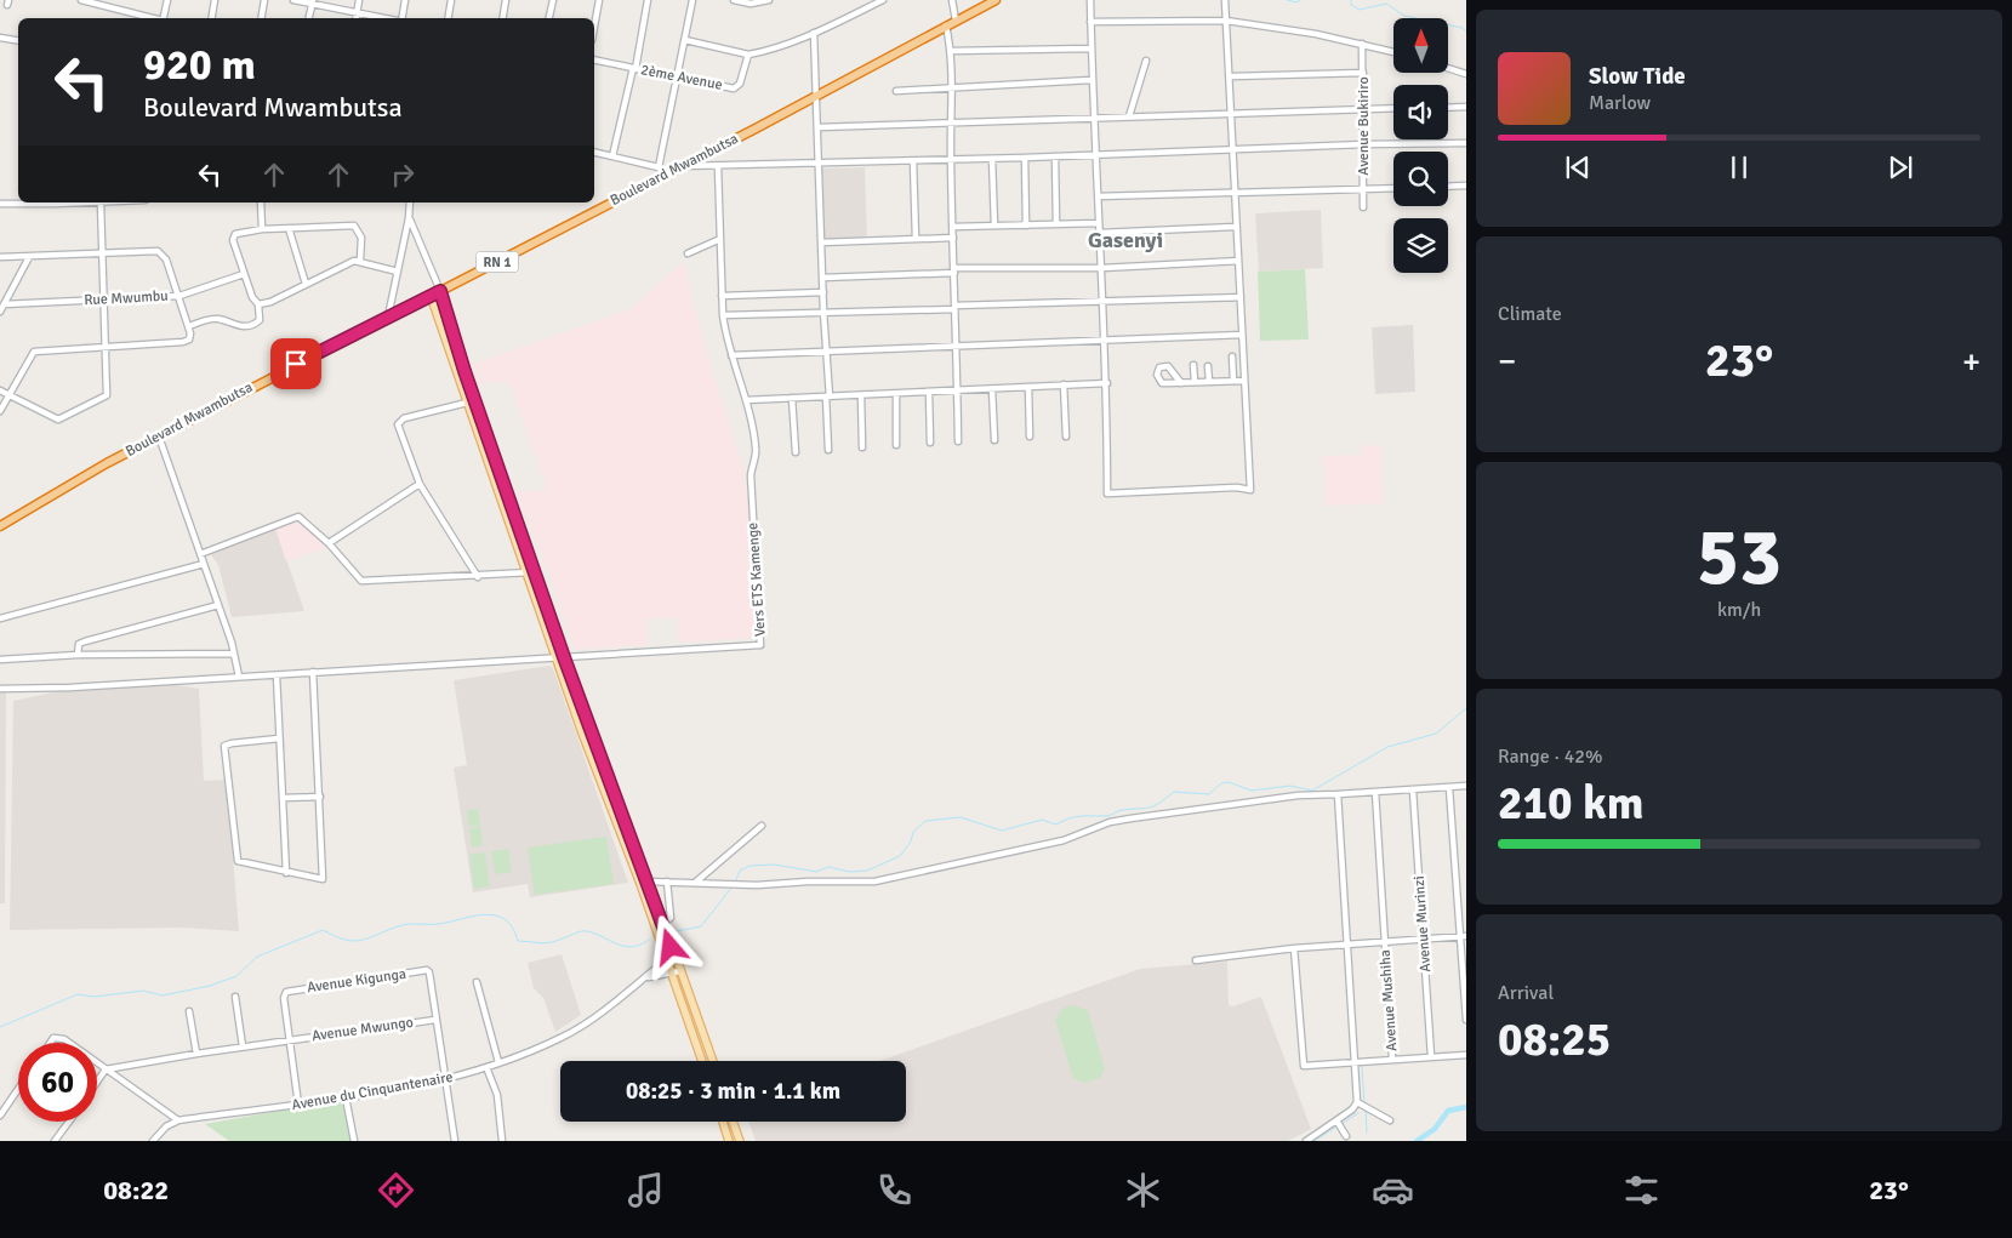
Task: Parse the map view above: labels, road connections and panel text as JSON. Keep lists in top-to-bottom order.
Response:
{
  "streets": {
    "highway": ["Boulevard Mwambutsa", "RN 1"],
    "street": [
      "2ème Avenue",
      "Avenue Bukiriro",
      "Rue Mwumbu",
      "Vers ETS Kamenge",
      "Avenue Murinzi",
      "Avenue Kigunga",
      "Avenue Mushiha",
      "Avenue Mwungo",
      "Avenue du Cinquantenaire"
    ]
  },
  "crossings": [
    ["Avenue Kigunga", "Avenue Mwungo"],
    ["Avenue Kigunga", "Avenue du Cinquantenaire"]
  ],
  "districts": ["Gasenyi"],
  "north": "top",
  "page": {
    "turn": ["920 m", "Boulevard Mwambutsa"],
    "song": ["Slow Tide", "Marlow"],
    "tile": [
      "Climate",
      ["53", "km/h"],
      ["Range · 42%", "210 km"],
      ["Arrival", "08:25"]
    ],
    "heat": ["−", "23°", "+"],
    "limit": "60",
    "trip": "08:25 · 3 min · 1.1 km",
    "tabs": ["08:22", "23°"]
  }
}
